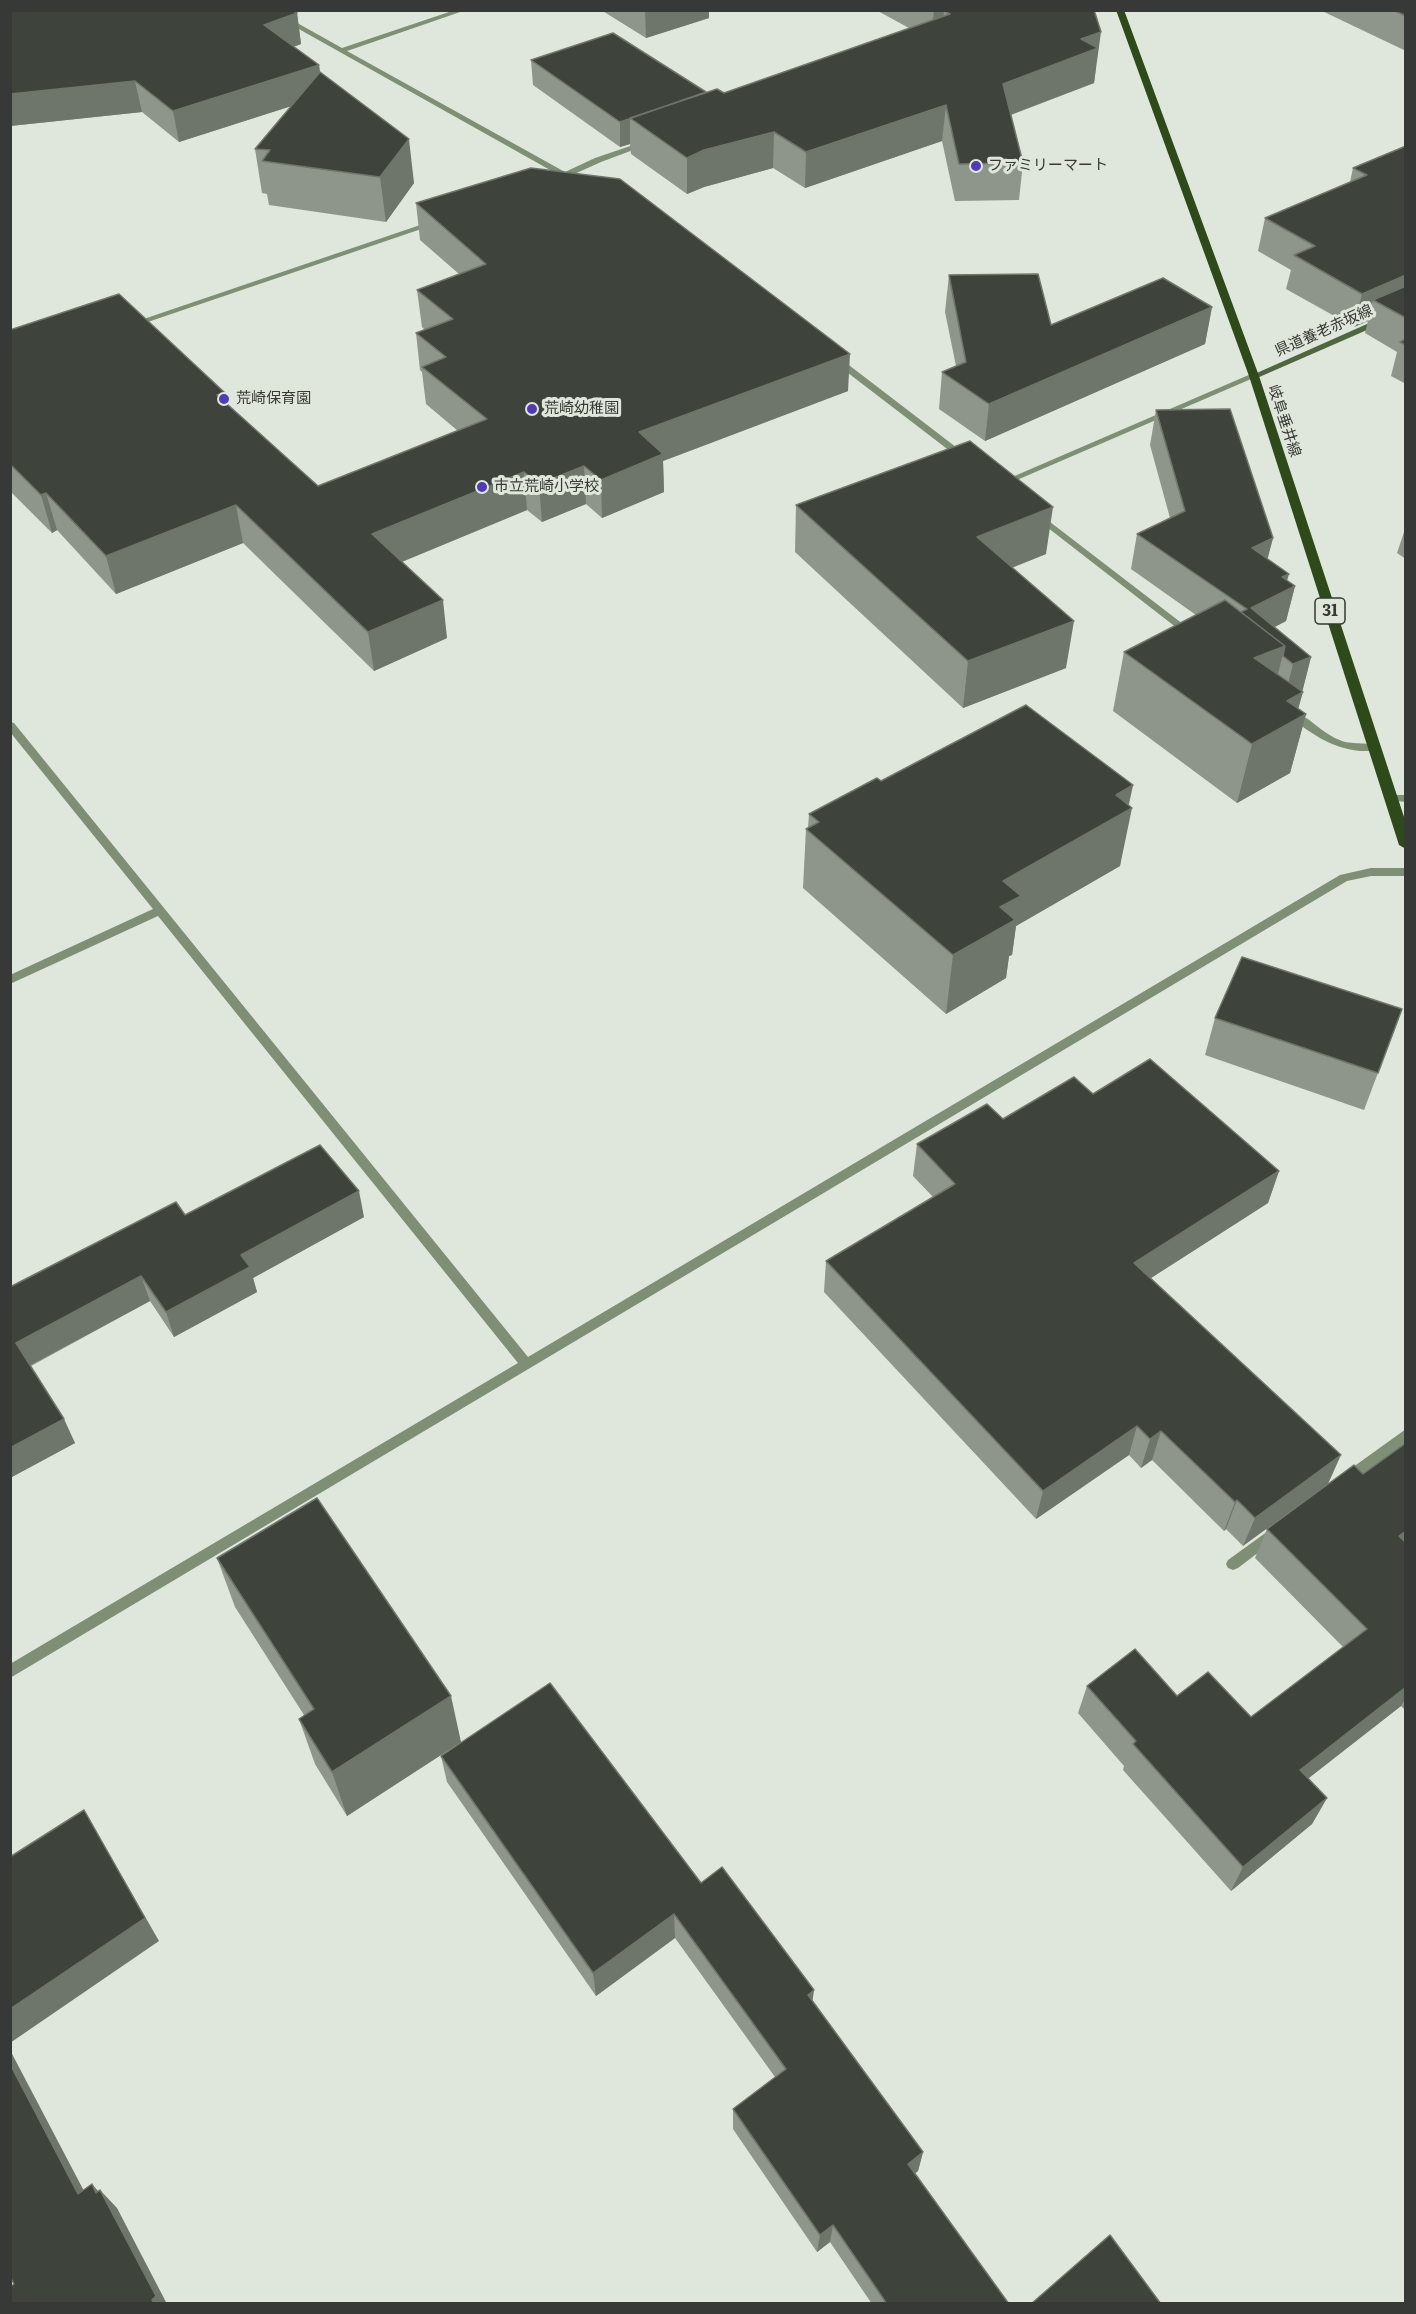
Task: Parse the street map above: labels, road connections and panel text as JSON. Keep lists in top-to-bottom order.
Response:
{
  "streets": {
    "main road": ["県道養老赤坂線", "岐阜垂井線", "31"]
  },
  "crossings": [
    ["県道養老赤坂線", "岐阜垂井線"]
  ],
  "places": [
    "ファミリーマート",
    "荒崎保育園",
    "荒崎幼稚園",
    "市立荒崎小学校"
  ]
}
